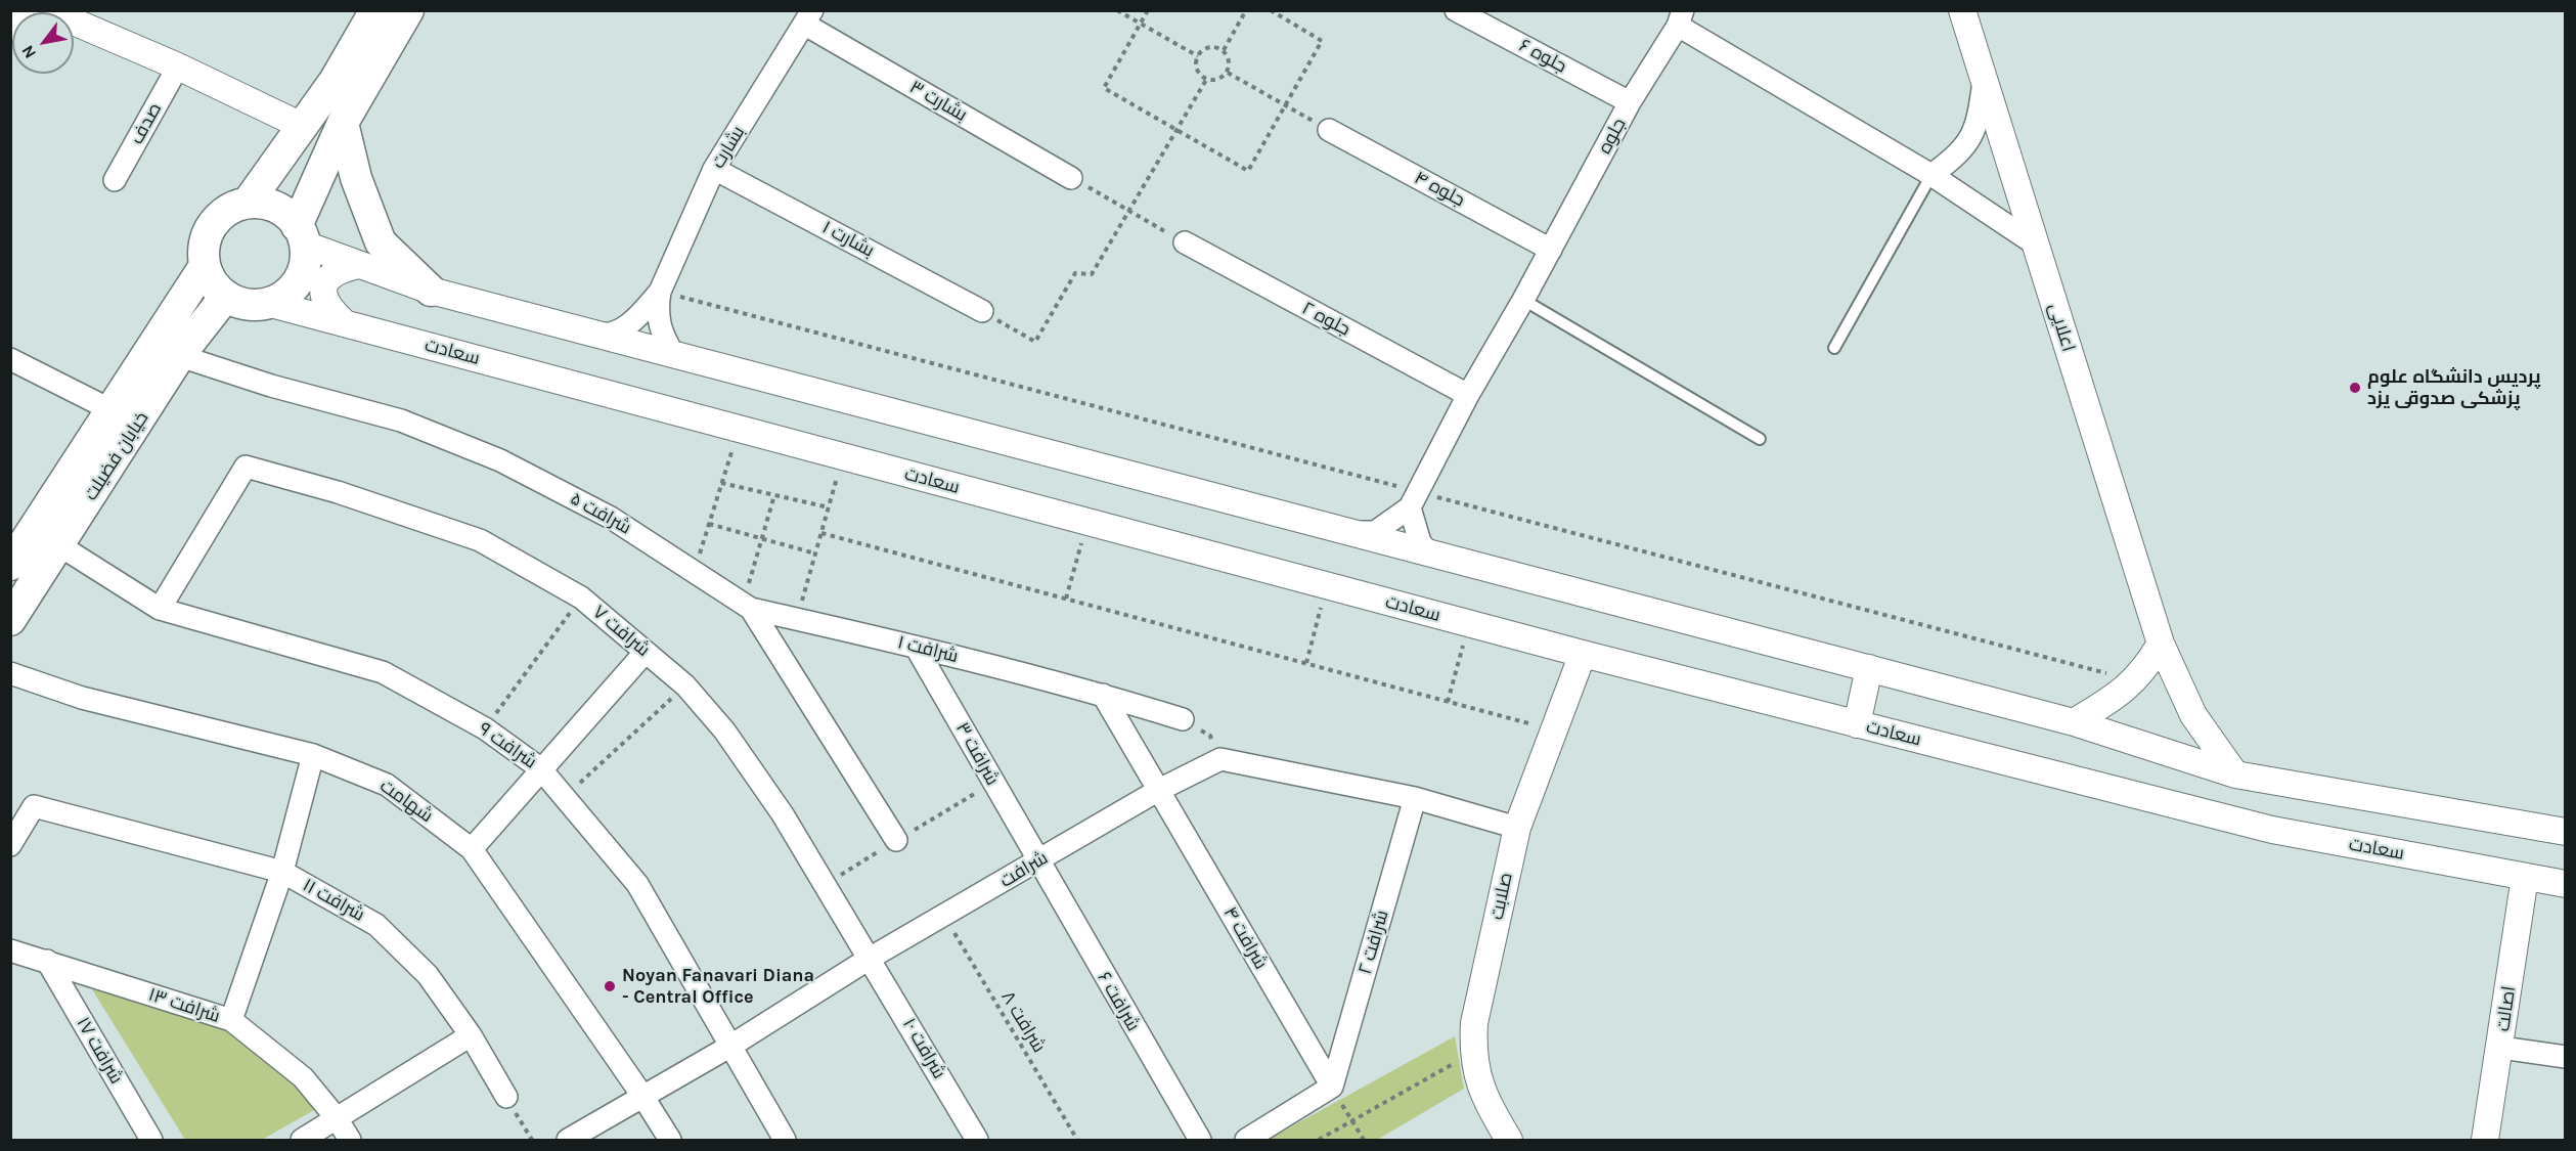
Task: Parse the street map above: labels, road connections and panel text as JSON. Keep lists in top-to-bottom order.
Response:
{
  "streets": {
    "main road": ["خیابان فضیلت"],
    "street": [
      "جلوه ۶",
      "بشارت ۳",
      "صدف",
      "جلوه",
      "بشارت",
      "جلوه ۴",
      "بشارت ۱",
      "جلوه ۲",
      "اعلایی",
      "سعادت",
      "شرافت ۵",
      "شرافت ۷",
      "شرافت ۱",
      "شرافت ۹",
      "شرافت ۳",
      "شهامت",
      "شرافت",
      "صلابت",
      "شرافت ۱۱",
      "شرافت ۴",
      "شرافت ۲",
      "شرافت ۶",
      "شرافت ۱۳",
      "اصالت",
      "شرافت ۱۰",
      "شرافت ۱۷"
    ],
    "path": ["شرافت ۸"]
  },
  "crossings": [
    ["جلوه ۶", "جلوه"],
    ["بشارت ۳", "بشارت"],
    ["جلوه", "جلوه ۴"],
    ["جلوه", "جلوه ۲"],
    ["جلوه", "اعلایی"],
    ["بشارت", "بشارت ۱"],
    ["سعادت", "خیابان فضیلت"],
    ["سعادت", "صلابت"],
    ["سعادت", "اصالت"],
    ["خیابان فضیلت", "شرافت ۵"],
    ["خیابان فضیلت", "شرافت ۹"],
    ["شرافت ۵", "شرافت ۱"],
    ["شرافت ۷", "شرافت ۹"],
    ["شرافت ۷", "شرافت"],
    ["شرافت ۷", "شرافت ۱۰"],
    ["شرافت ۱", "شرافت ۳"],
    ["شرافت ۹", "شرافت"],
    ["شرافت ۳", "شرافت"],
    ["شرافت ۳", "شرافت ۶"],
    ["شهامت", "شرافت"],
    ["شرافت", "شرافت ۴"],
    ["شرافت", "شرافت ۶"],
    ["شرافت", "شرافت ۸"],
    ["شرافت", "شرافت ۱۰"],
    ["شرافت ۴", "شرافت ۲"],
    ["شرافت ۱۳", "شرافت ۱۷"]
  ],
  "places": ["پردیس دانشگاه علوم پزشکی صدوقی یزد", "Noyan Fanavari Diana - Central Office"],
  "north": "bottom left"
}
